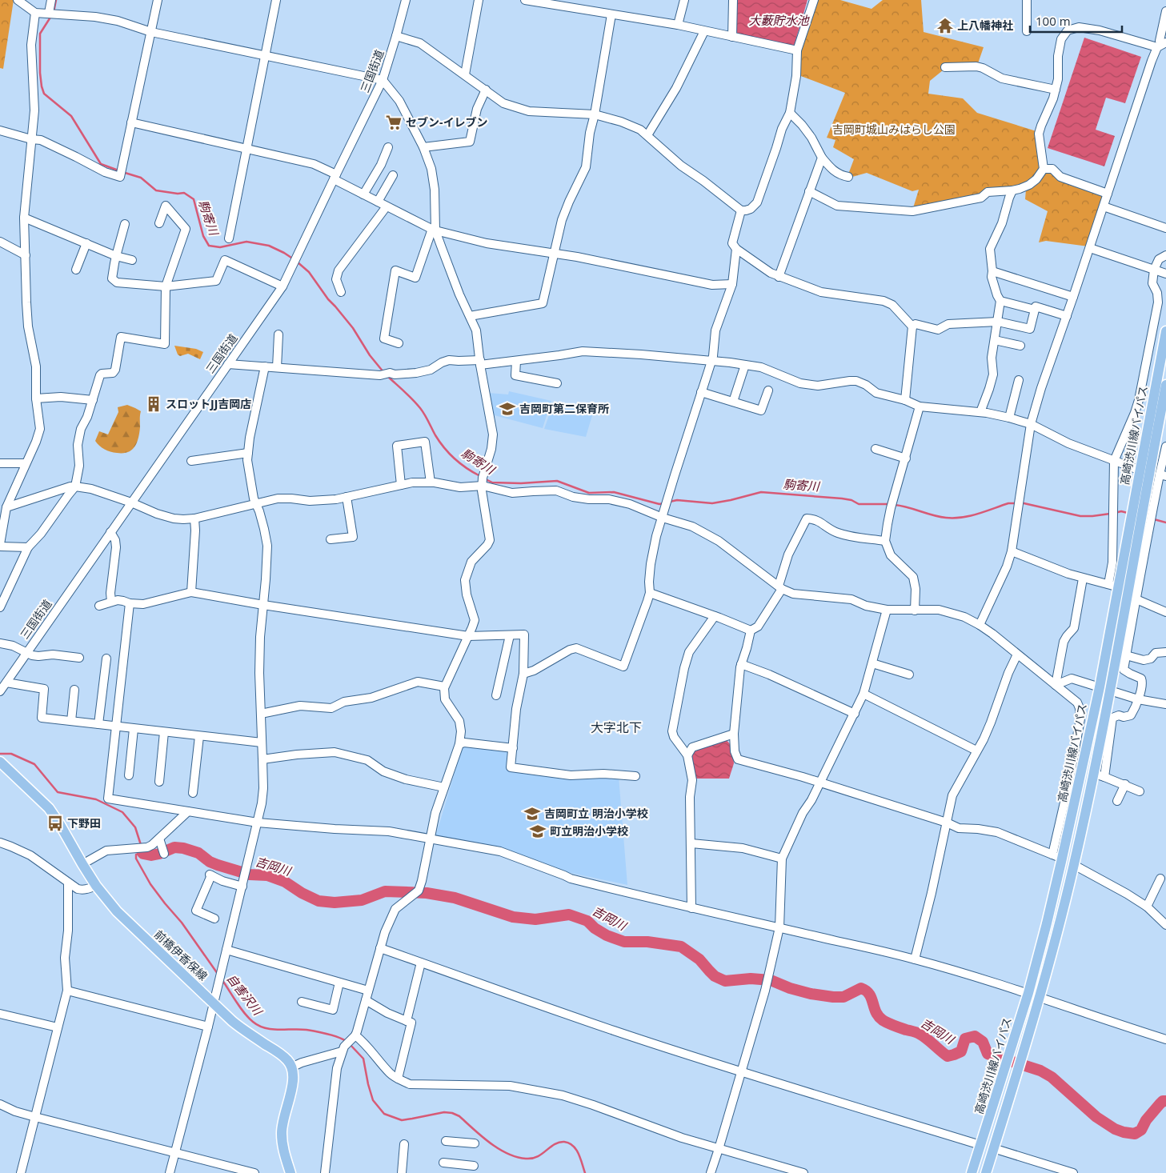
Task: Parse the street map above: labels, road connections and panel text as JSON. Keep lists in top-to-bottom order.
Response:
{
  "streets": {
    "main road": ["高崎渋川線バイパス", "前橋伊香保線"],
    "street": ["三国街道"]
  },
  "districts": ["大字北下"],
  "water": [
    "大藪貯水池",
    "駒寄川",
    "吉岡川",
    "自害沢川"
  ],
  "parks": ["吉岡町城山みはらし公園"],
  "places": {
    "temple": ["上八幡神社"],
    "supermarket": ["セブン-イレブン"],
    "building": ["スロットJJ吉岡店"],
    "school or university": ["吉岡町第二保育所", "吉岡町立 明治小学校", "町立明治小学校"],
    "bus stop": ["下野田"]
  },
  "scale_bar": "100 m"
}
